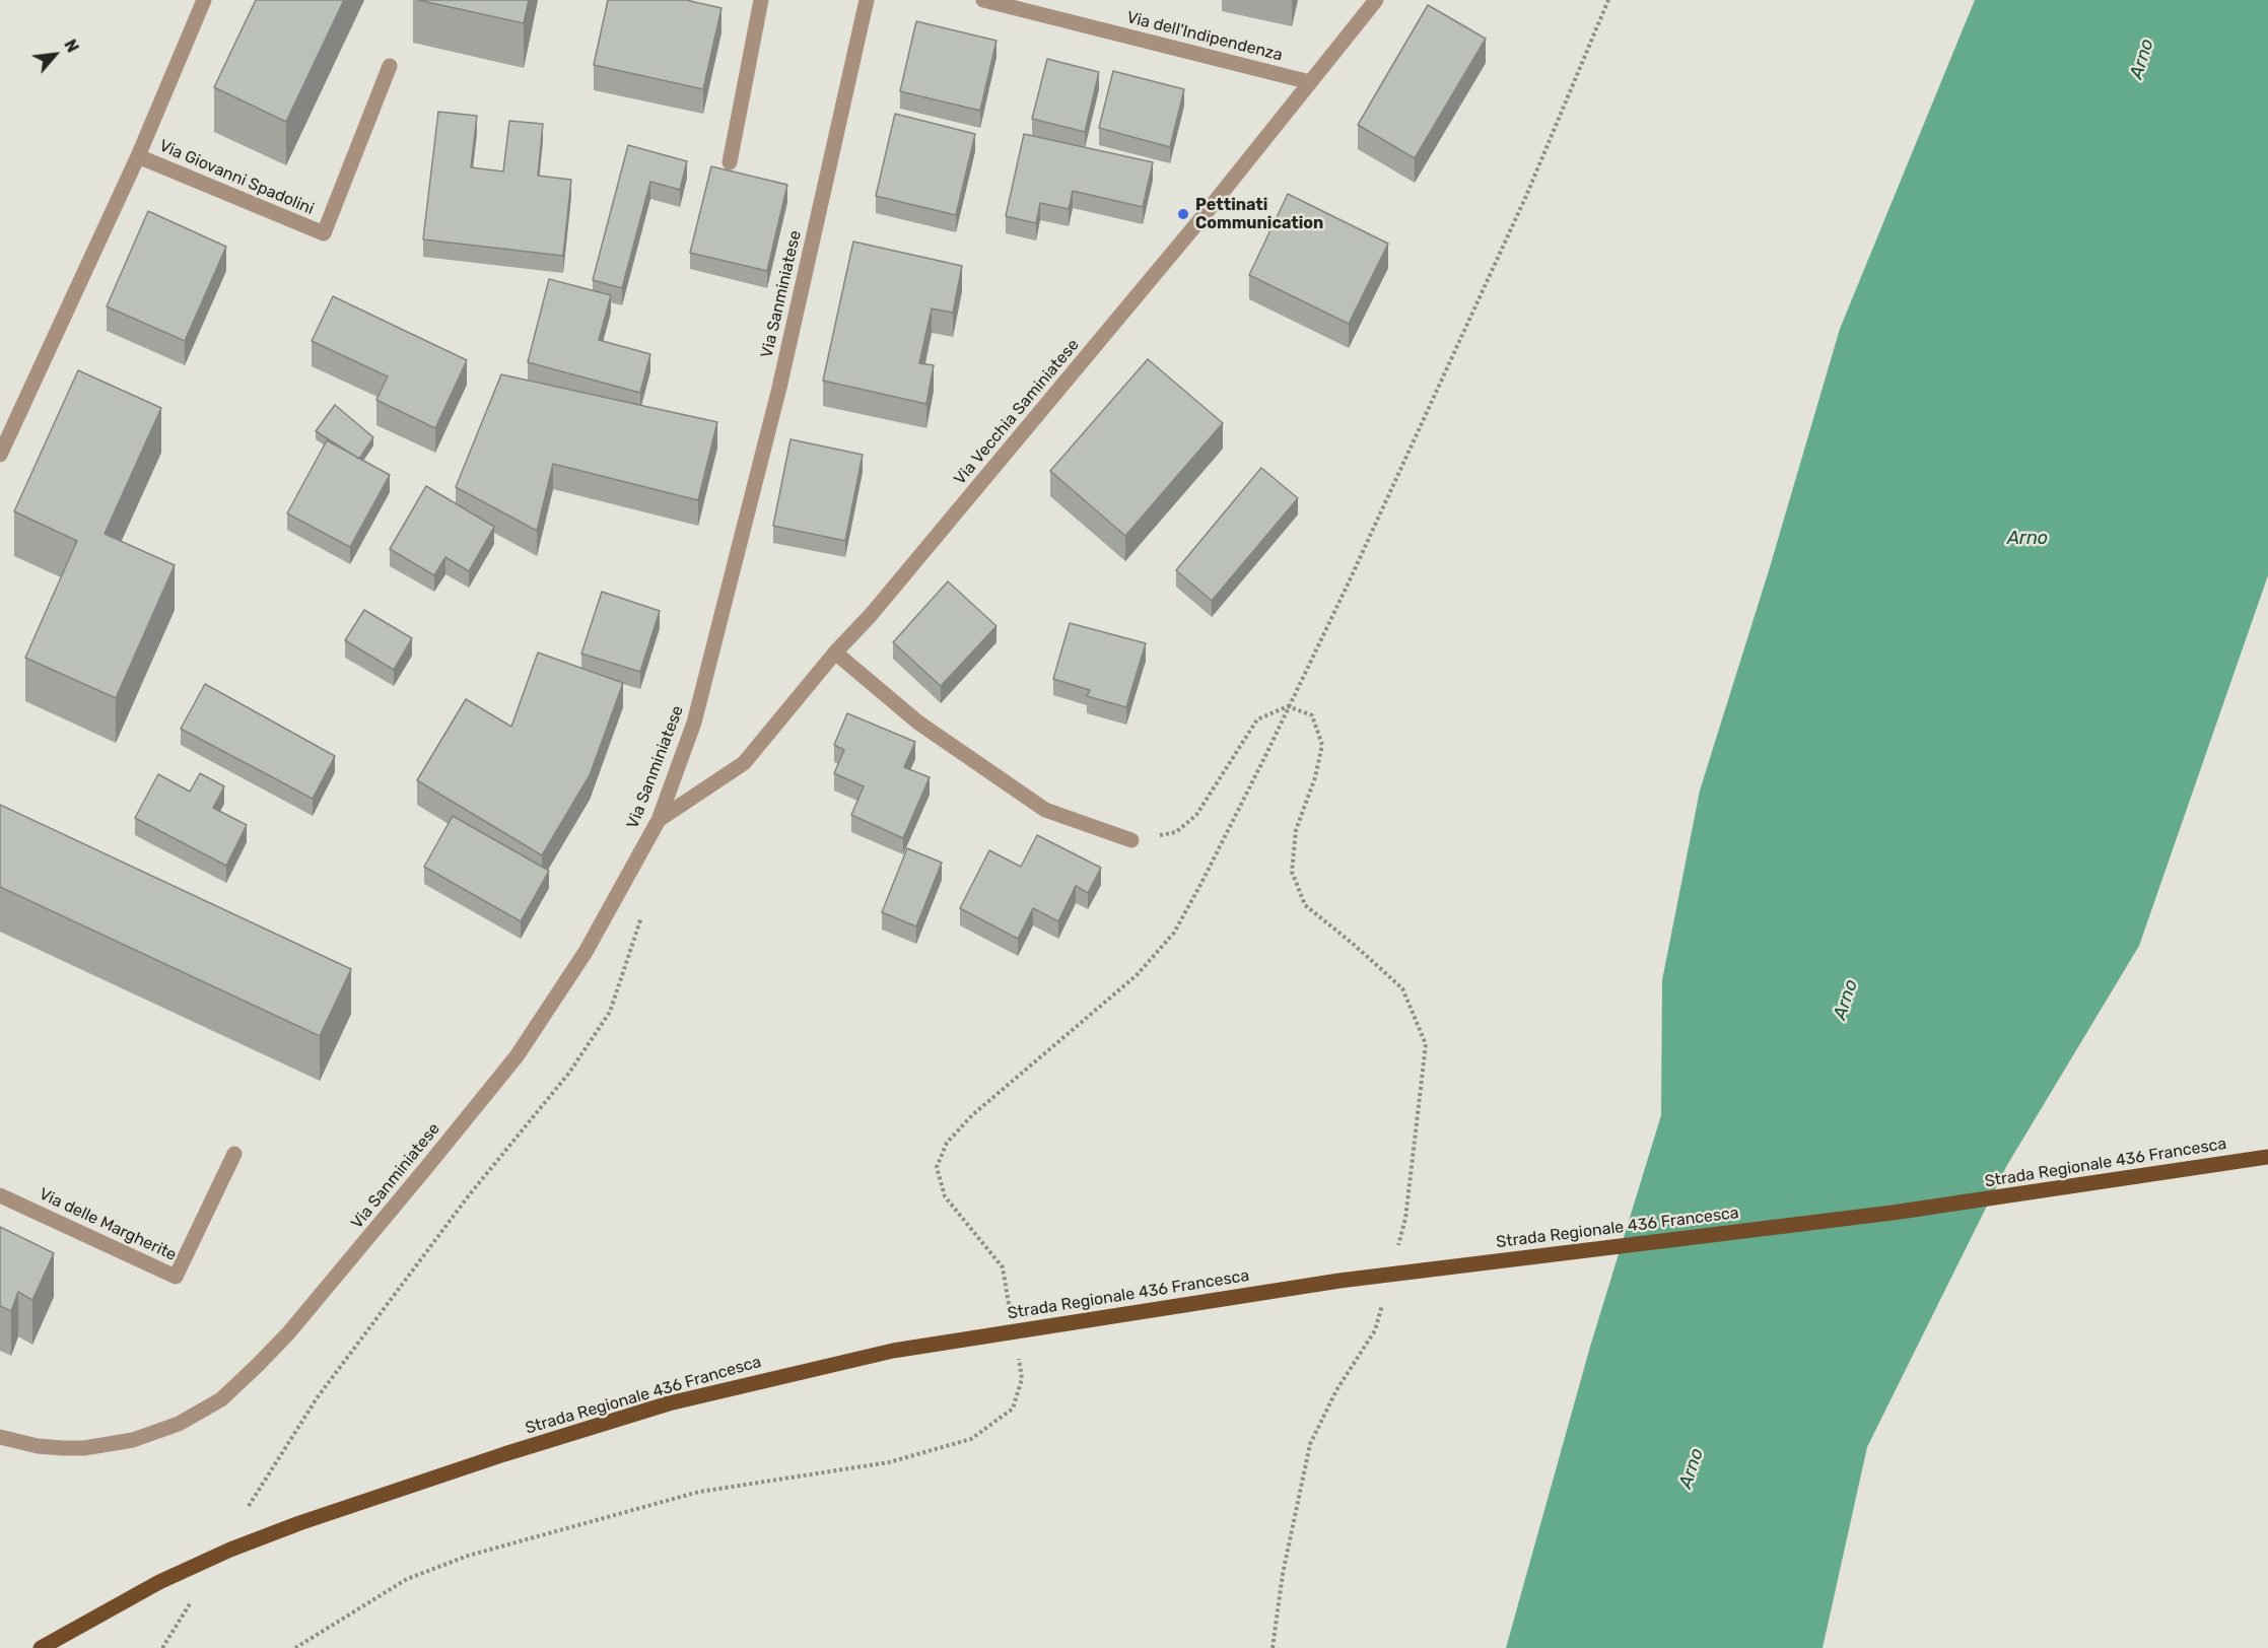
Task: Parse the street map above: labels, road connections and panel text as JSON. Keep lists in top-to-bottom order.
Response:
{
  "streets": {
    "main road": ["Strada Regionale 436 Francesca"],
    "street": [
      "Via dell'Indipendenza",
      "Via Giovanni Spadolini",
      "Via Sanminiatese",
      "Via Vecchia Saminiatese",
      "Via delle Margherite"
    ]
  },
  "crossings": [
    ["Via dell'Indipendenza", "Via Vecchia Saminiatese"],
    ["Via Sanminiatese", "Via Vecchia Saminiatese"]
  ],
  "water": ["Arno"],
  "places": ["Pettinati Communication"],
  "north": "top right"
}
